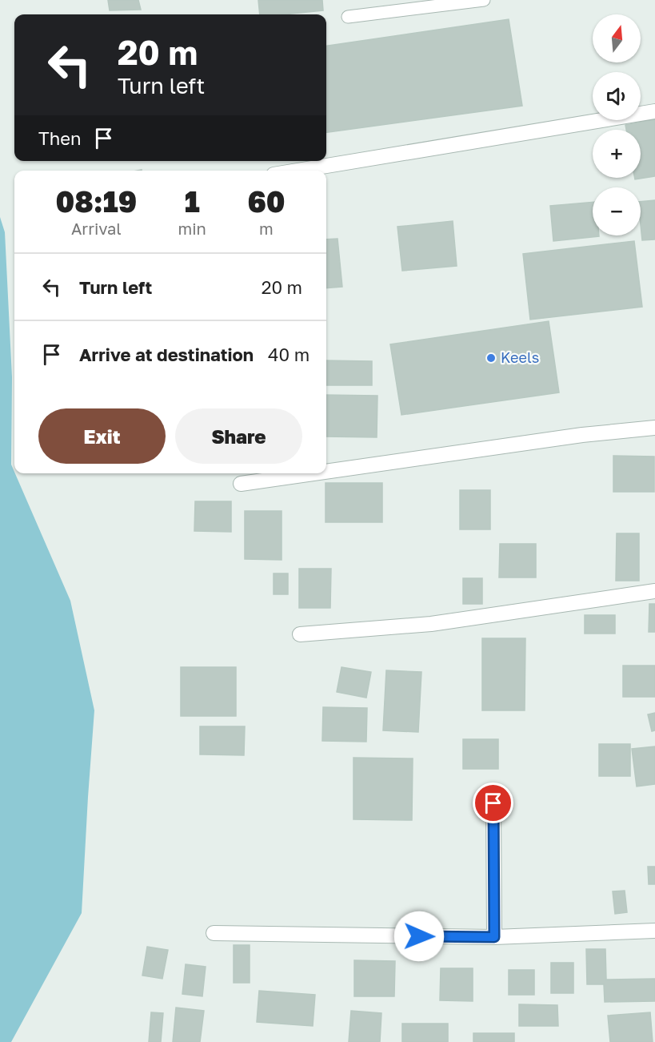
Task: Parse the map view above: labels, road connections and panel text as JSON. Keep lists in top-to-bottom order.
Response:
{
  "places": ["Keels"],
  "north": "top",
  "page": {
    "map_buttons": ["+", "−"],
    "turn": ["20 m", "Turn left"],
    "then": "Then",
    "eta": [
      "08:19",
      "Arrival",
      "1",
      "min",
      "60",
      "m"
    ],
    "list": [
      {
        "name": "Turn left",
        "value": "20 m"
      },
      {
        "name": "Arrive at destination",
        "value": "40 m"
      }
    ],
    "buttons": ["Exit", "Share"]
  }
}
